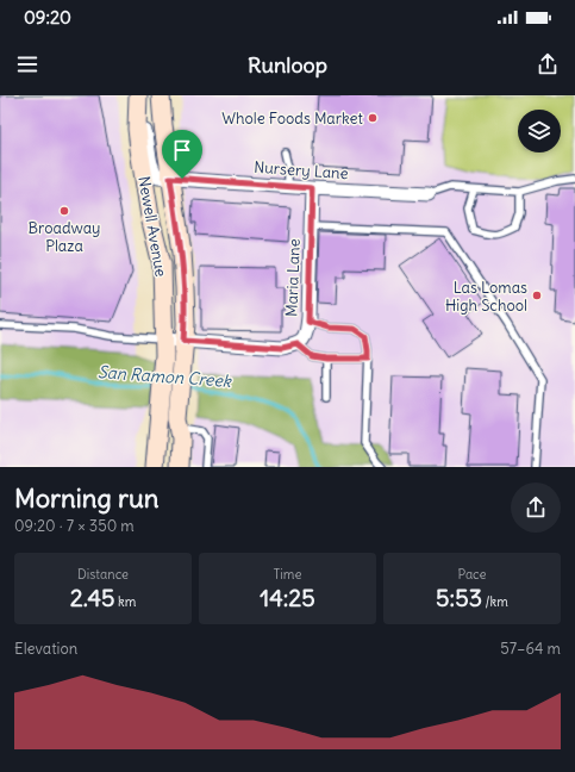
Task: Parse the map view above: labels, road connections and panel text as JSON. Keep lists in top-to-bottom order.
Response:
{
  "streets": {
    "street": ["Nursery Lane", "Newell Avenue", "Maria Lane"]
  },
  "crossings": [
    ["Nursery Lane", "Newell Avenue"],
    ["Nursery Lane", "Maria Lane"]
  ],
  "water": ["San Ramon Creek"],
  "places": ["Whole Foods Market", "Broadway Plaza", "Las Lomas High School"],
  "page": {
    "status": "09:20",
    "header": "Runloop",
    "heading": ["Morning run", "09:20 · 7 × 350 m"],
    "stats": [
      ["Distance", "2.45 km"],
      ["Time", "14:25"],
      ["Pace", "5:53 /km"]
    ],
    "chart": ["Elevation", "57–64 m"]
  }
}
